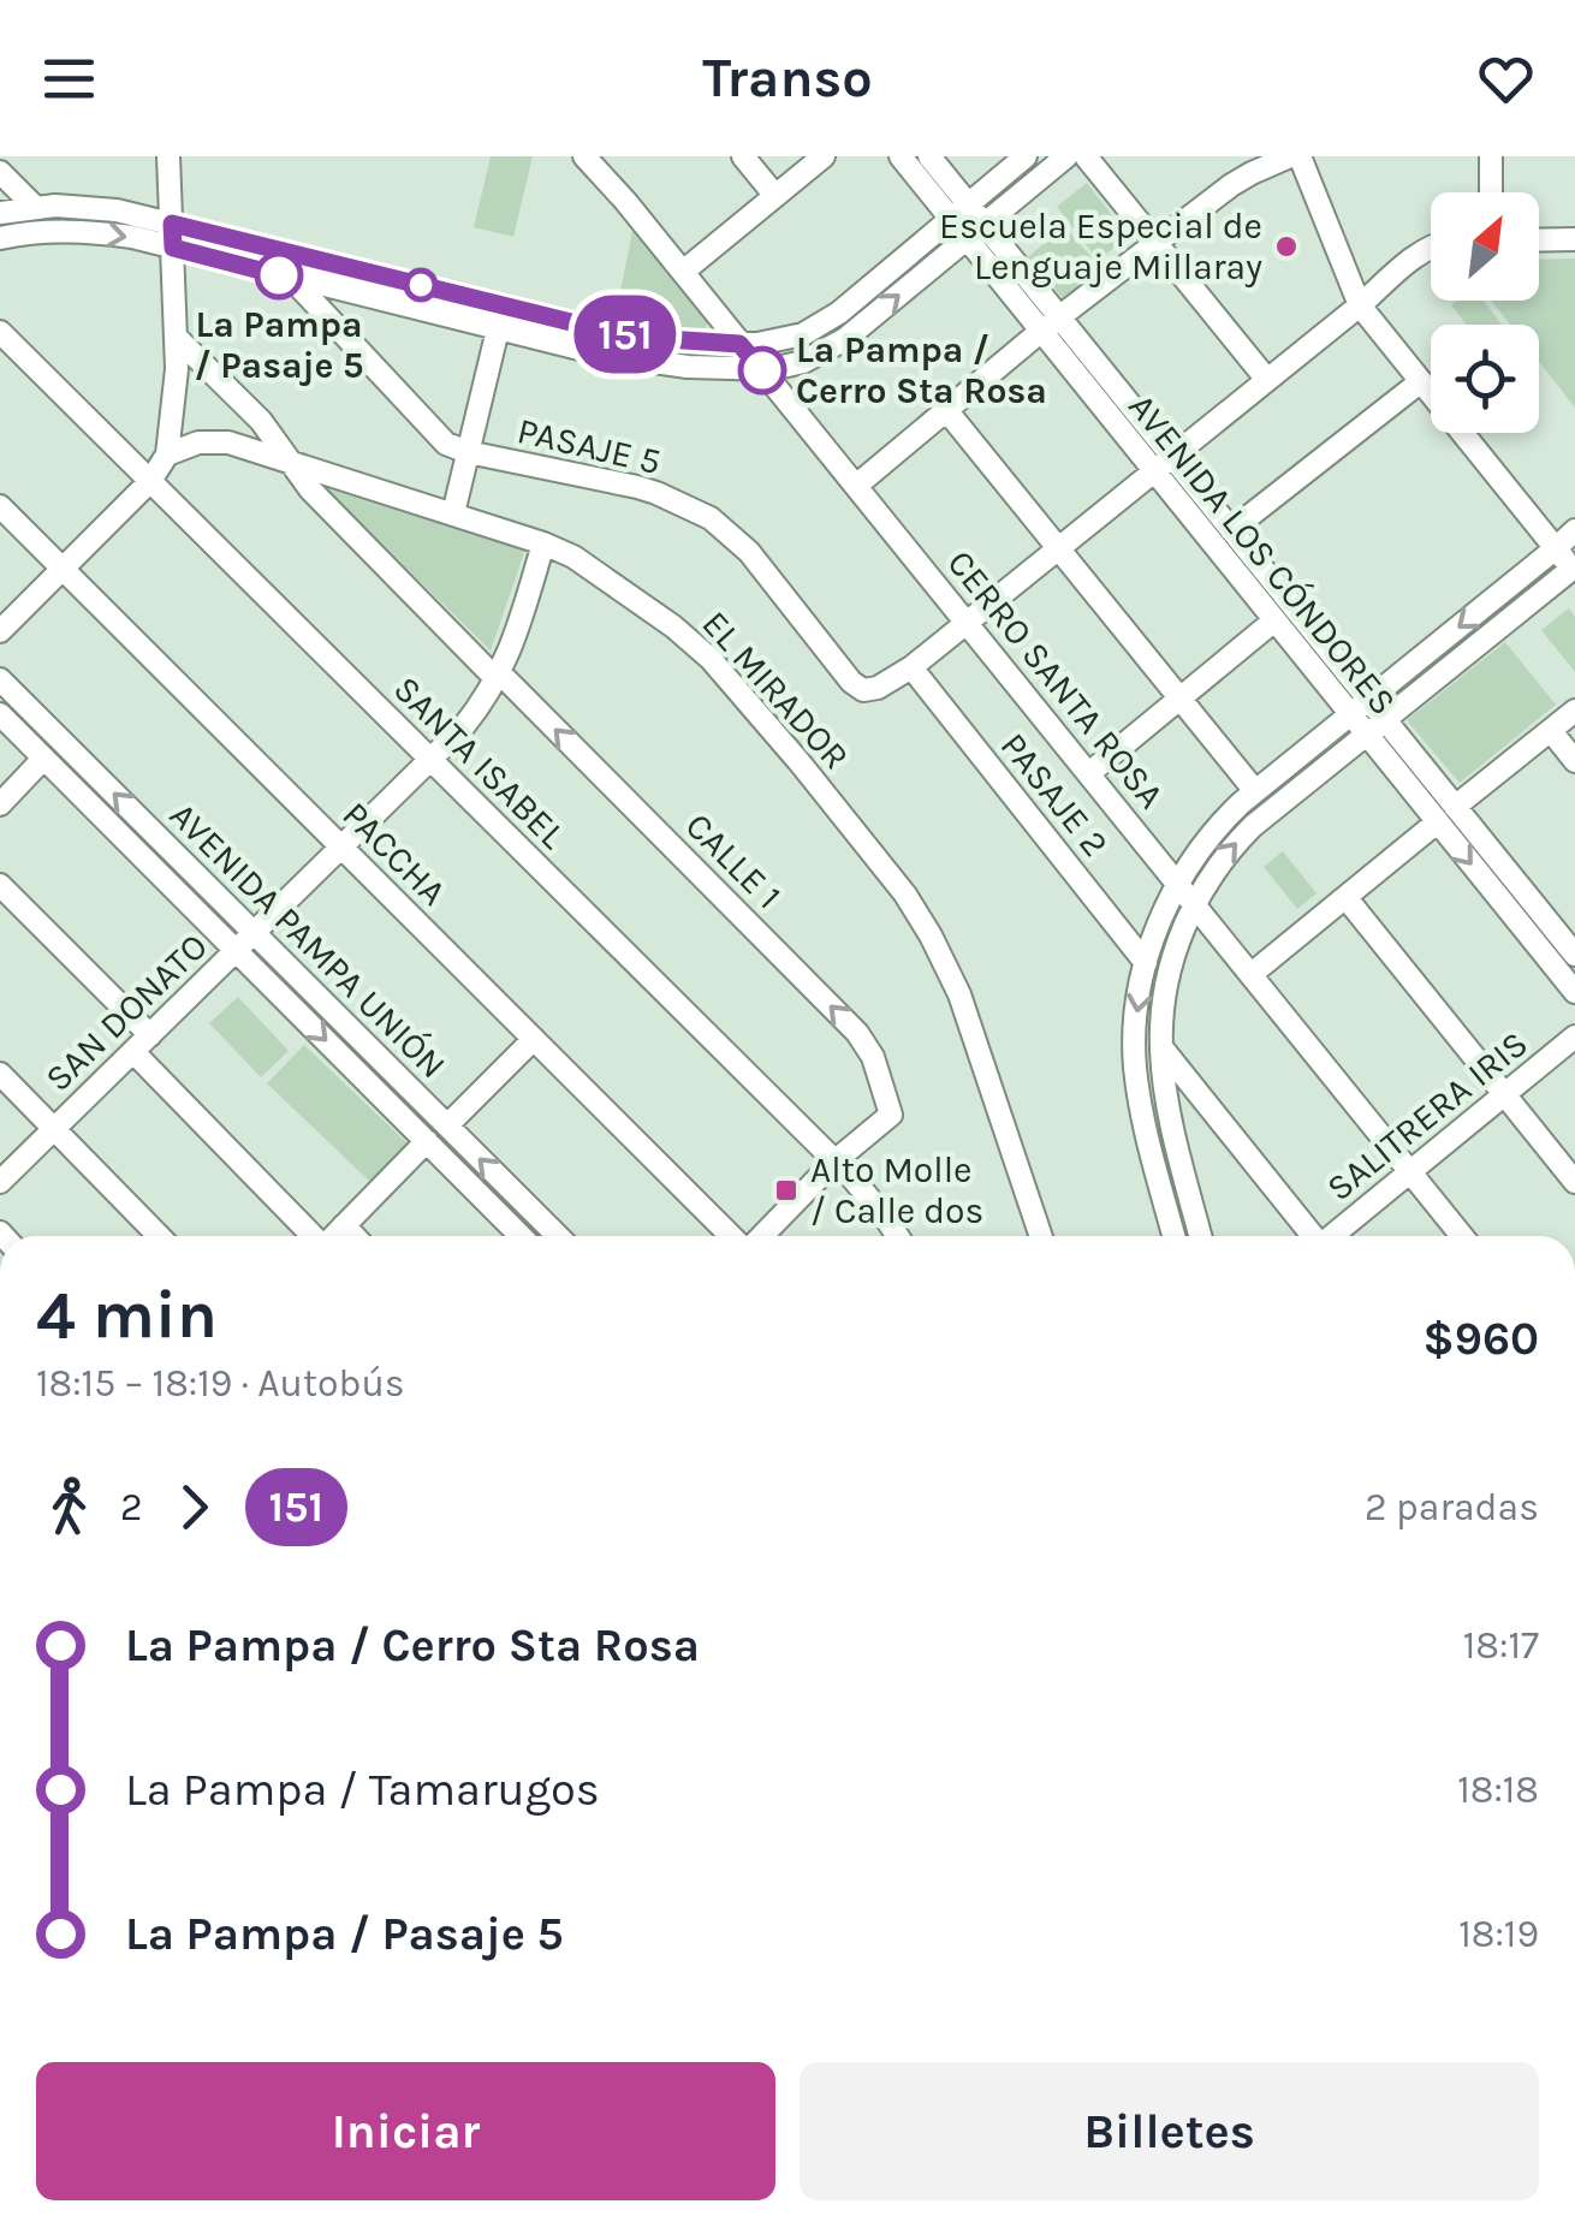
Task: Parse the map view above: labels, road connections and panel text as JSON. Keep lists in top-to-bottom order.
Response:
{
  "streets": {
    "street": [
      "PASAJE 5",
      "AVENIDA LOS CÓNDORES",
      "CERRO SANTA ROSA",
      "EL MIRADOR",
      "SANTA ISABEL",
      "PASAJE 2",
      "PACCHA",
      "CALLE 1",
      "AVENIDA PAMPA UNIÓN",
      "SAN DONATO",
      "SALITRERA IRIS"
    ]
  },
  "crossings": [
    ["PASAJE 5", "PASAJE 2"],
    ["CERRO SANTA ROSA", "SALITRERA IRIS"],
    ["EL MIRADOR", "CALLE 1"],
    ["EL MIRADOR", "SAN DONATO"],
    ["SANTA ISABEL", "CALLE 1"],
    ["SANTA ISABEL", "SAN DONATO"],
    ["PACCHA", "SAN DONATO"],
    ["CALLE 1", "SAN DONATO"],
    ["AVENIDA PAMPA UNIÓN", "SAN DONATO"]
  ],
  "one_way": ["CALLE 1"],
  "places": {
    "other": ["Escuela Especial de Lenguaje Millaray", "La Pampa / Pasaje 5", "La Pampa / Cerro Sta Rosa"],
    "transit": ["Alto Molle / Calle dos"]
  },
  "lines": ["bus line 151"],
  "north": "top right",
  "page": {
    "header": "Transo",
    "on_map": "151",
    "heading": ["4 min", "18:15 – 18:19 · Autobús", "$960"],
    "legs": ["2", "151", "2 paradas"],
    "list": [
      {
        "name": "La Pampa / Cerro Sta Rosa",
        "value": "18:17"
      },
      {
        "name": "La Pampa / Tamarugos",
        "value": "18:18"
      },
      {
        "name": "La Pampa / Pasaje 5",
        "value": "18:19"
      }
    ],
    "buttons": ["Iniciar", "Billetes"]
  }
}
